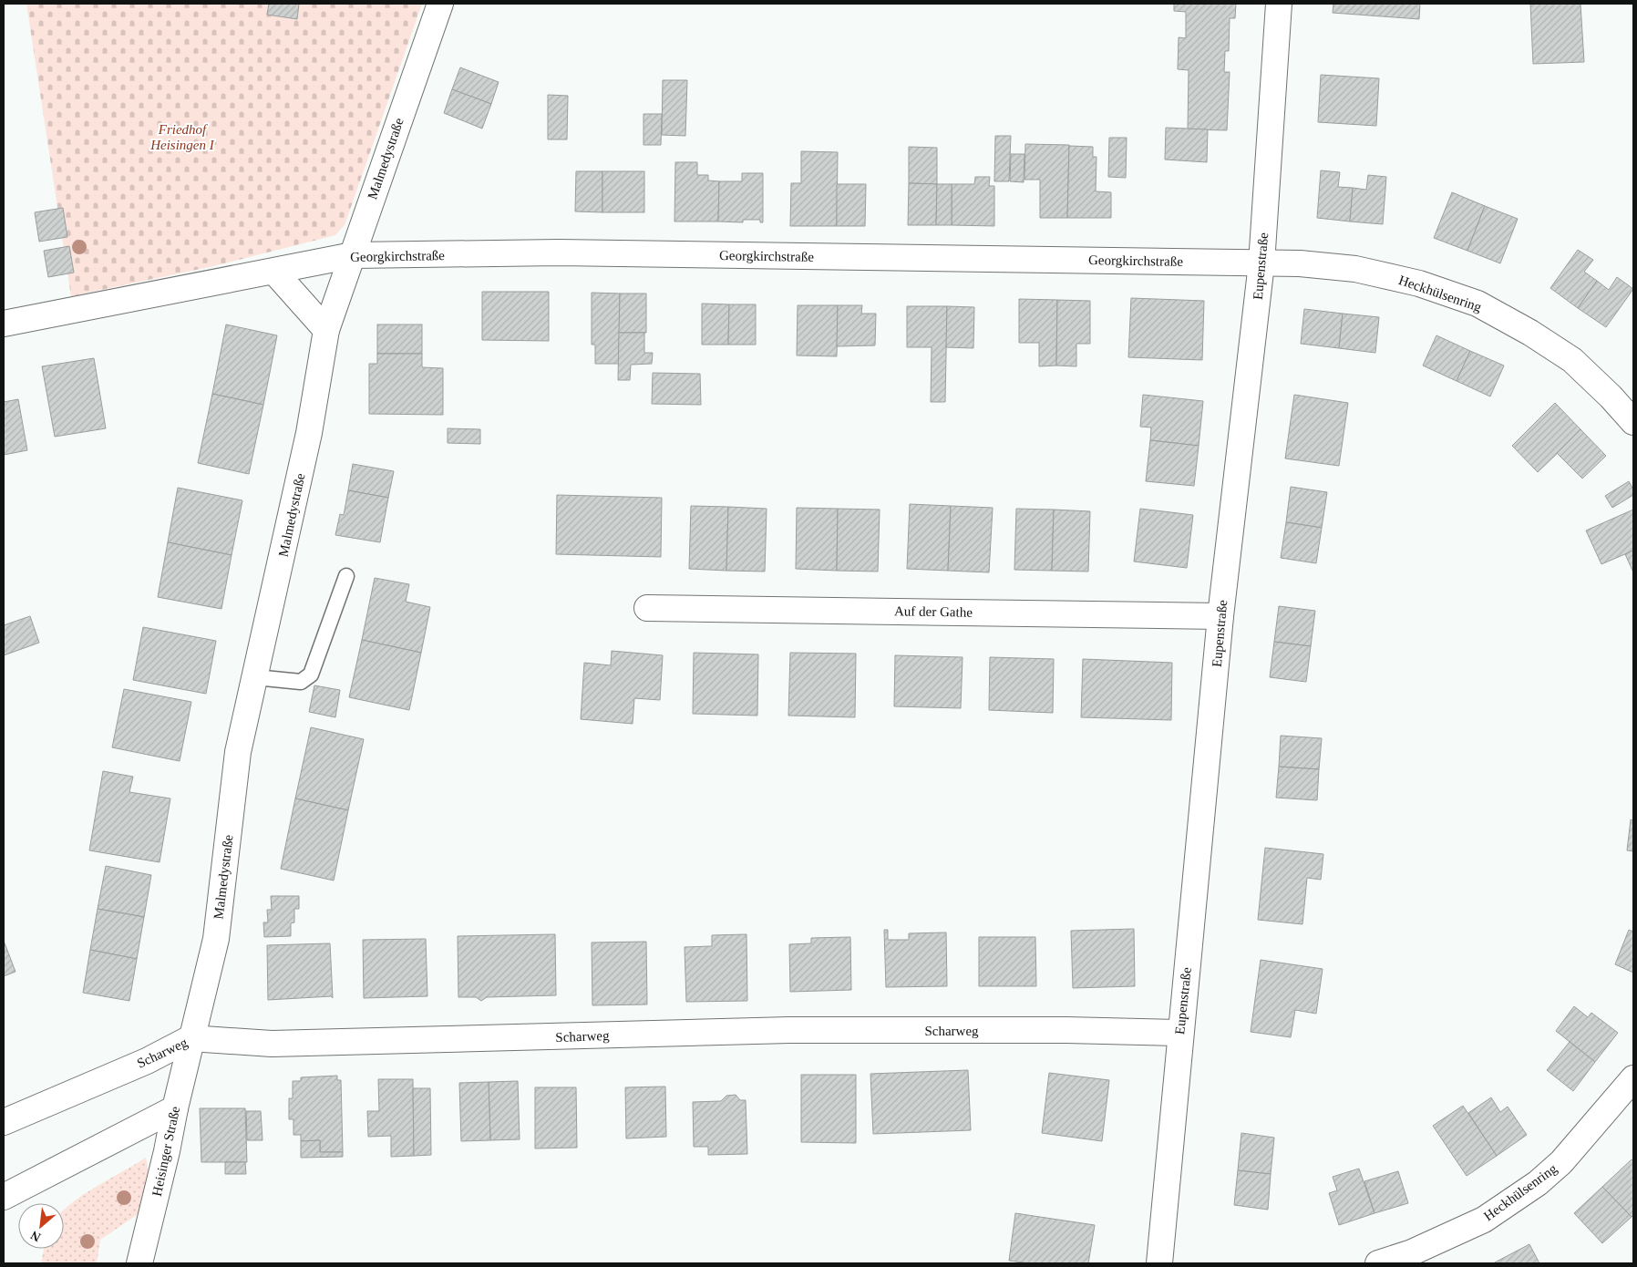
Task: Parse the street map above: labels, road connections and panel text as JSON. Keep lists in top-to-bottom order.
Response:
{
  "streets": {
    "street": [
      "Malmedystraße",
      "Georgkirchstraße",
      "Eupenstraße",
      "Heckhülsenring",
      "Auf der Gathe",
      "Scharweg",
      "Heisinger Straße"
    ]
  },
  "crossings": [
    ["Malmedystraße", "Georgkirchstraße"],
    ["Malmedystraße", "Scharweg"],
    ["Malmedystraße", "Heisinger Straße"],
    ["Georgkirchstraße", "Eupenstraße"],
    ["Georgkirchstraße", "Heckhülsenring"],
    ["Eupenstraße", "Heckhülsenring"],
    ["Eupenstraße", "Auf der Gathe"],
    ["Eupenstraße", "Scharweg"],
    ["Scharweg", "Heisinger Straße"]
  ],
  "parks": ["Friedhof Heisingen I"],
  "north": "bottom left"
}
